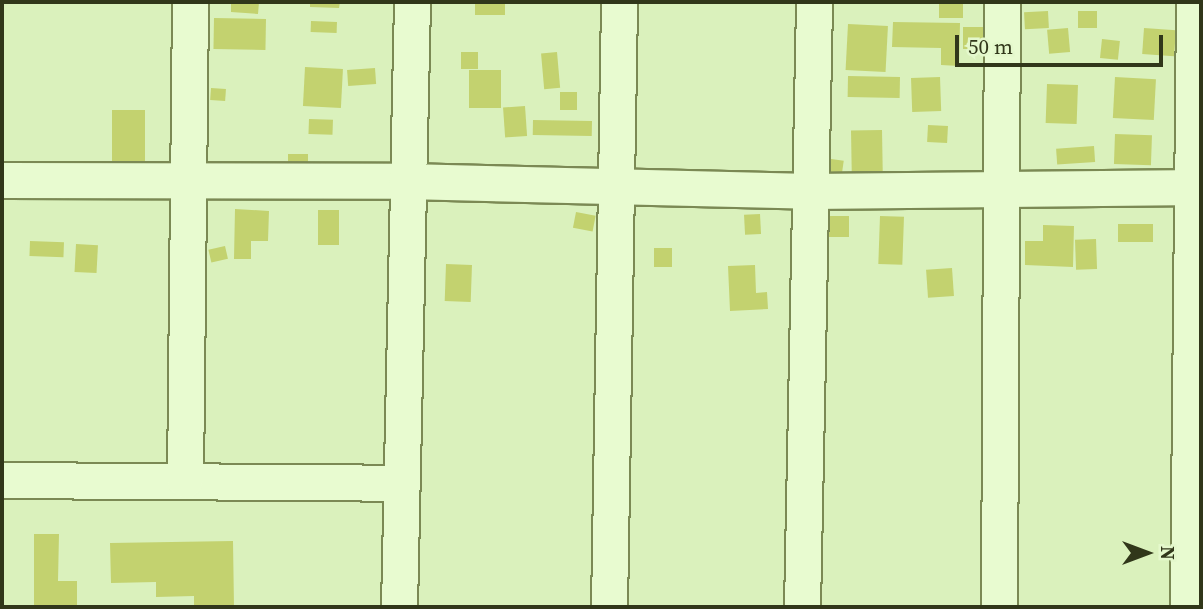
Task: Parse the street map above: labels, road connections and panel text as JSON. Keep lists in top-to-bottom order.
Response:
{
  "scale_bar": "50 m",
  "north": "right"
}
